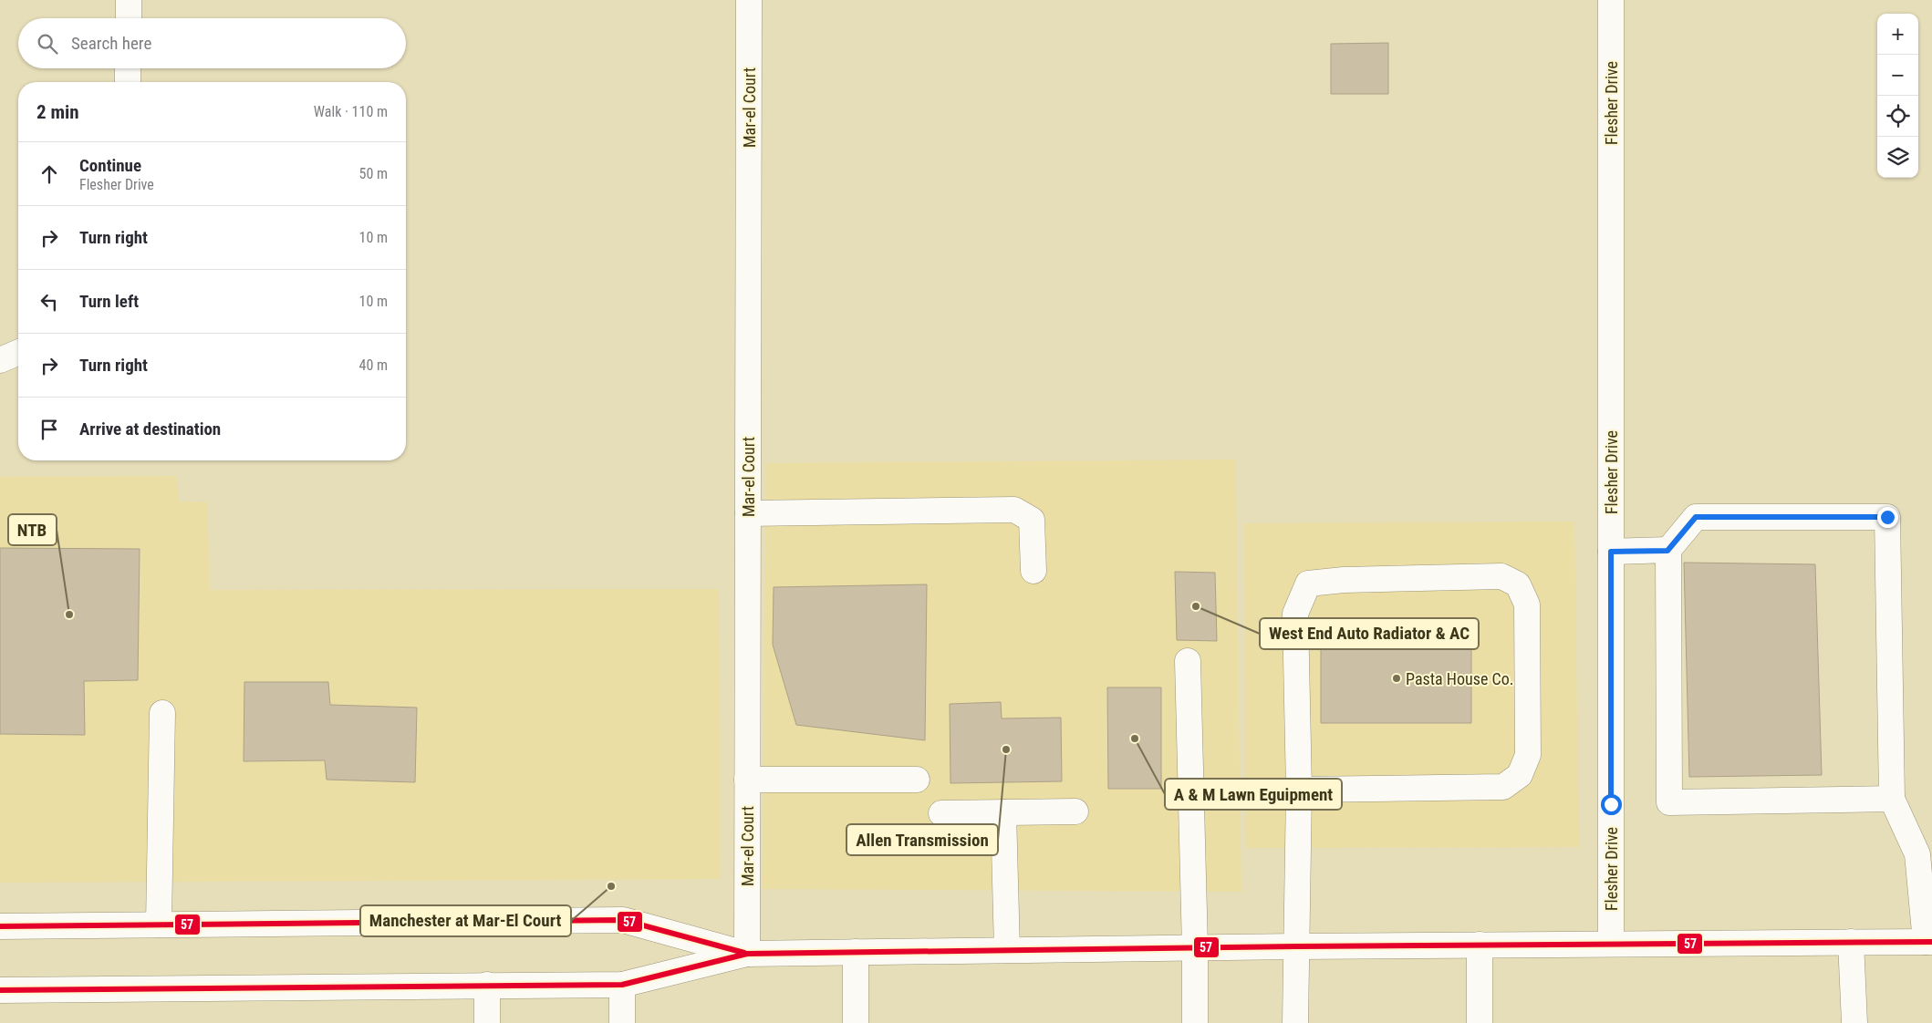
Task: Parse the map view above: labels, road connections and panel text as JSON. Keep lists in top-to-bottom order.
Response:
{
  "streets": {
    "main road": ["Flesher Drive", "Mar-el Court"]
  },
  "places": [
    "West End Auto Radiator & AC",
    "NTB",
    "Pasta House Co.",
    "A & M Lawn Eguipment",
    "Allen Transmission",
    "Manchester at Mar-El Court"
  ],
  "lines": ["transit line 57"],
  "page": {
    "map_buttons": ["+", "−"],
    "search": "Search here",
    "heading": ["2 min", "Walk · 110 m"],
    "list": [
      ["Continue", "Flesher Drive", "50 m"],
      ["Turn right", "10 m"],
      ["Turn left", "10 m"],
      ["Turn right", "40 m"],
      "Arrive at destination"
    ]
  }
}
